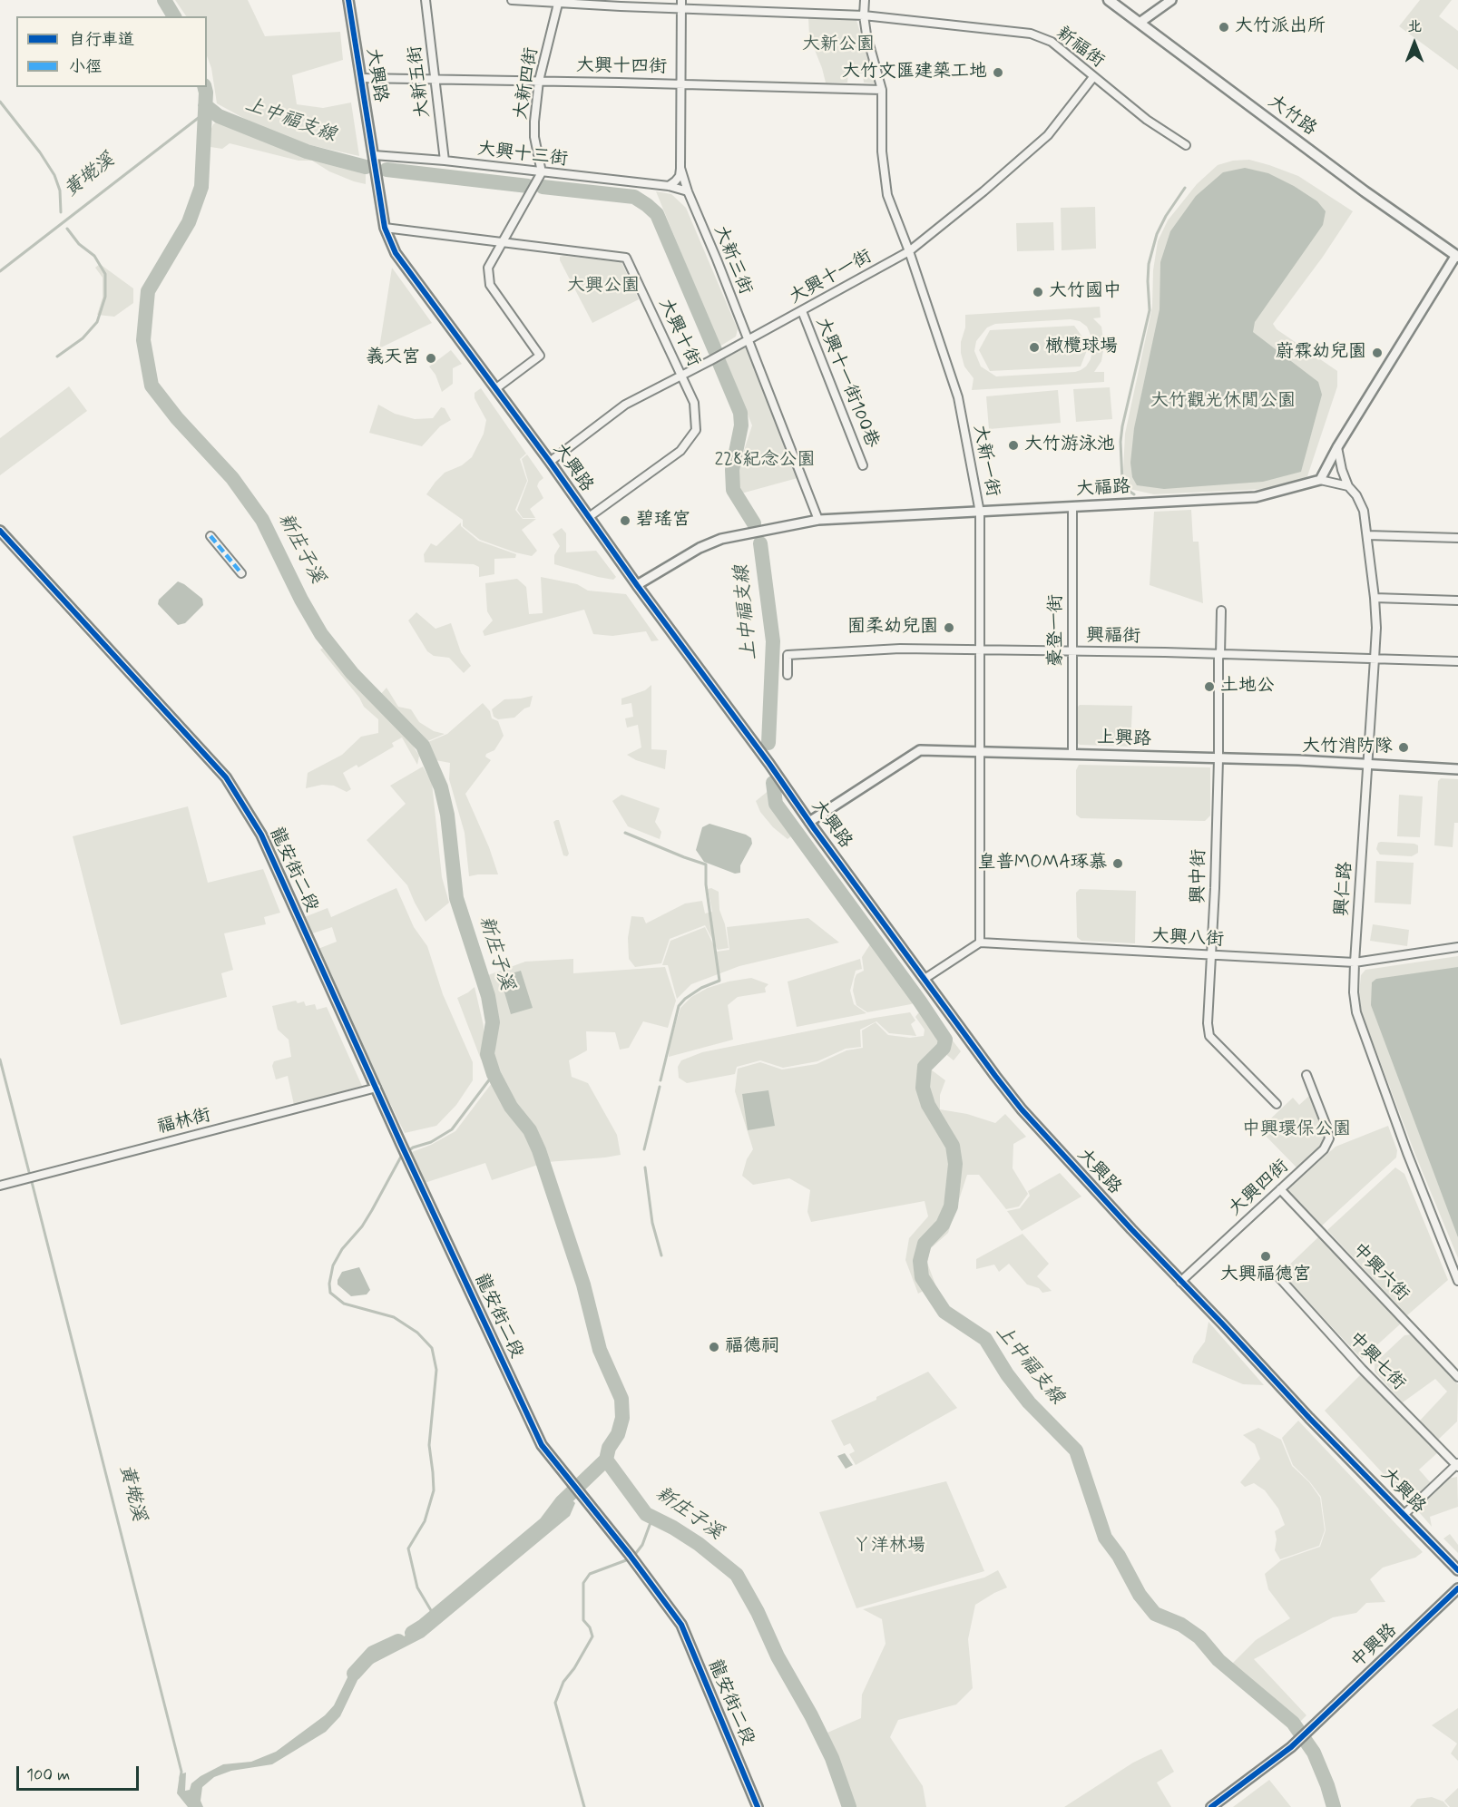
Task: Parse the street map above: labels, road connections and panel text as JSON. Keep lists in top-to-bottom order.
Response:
{
  "streets": {
    "main road": ["大竹路"],
    "street": [
      "新福街",
      "大興十四街",
      "大興路",
      "大新五街",
      "大新四街",
      "大興十三街",
      "大新三街",
      "大興十一街",
      "大興十街",
      "大興十一街100巷",
      "大新一街",
      "大福路",
      "豪登一街",
      "興福街",
      "上興路",
      "龍安街二段",
      "興中街",
      "興仁路",
      "大興八街",
      "福林街",
      "大興四街",
      "中興六街",
      "中興七街",
      "中興路"
    ]
  },
  "crossings": [
    ["新福街", "大新四街"],
    ["新福街", "大新三街"],
    ["新福街", "大興十一街"],
    ["新福街", "大新一街"],
    ["大興十四街", "大興路"],
    ["大興十四街", "大新五街"],
    ["大興十四街", "大新四街"],
    ["大興十四街", "大新三街"],
    ["大興十四街", "大新一街"],
    ["大興路", "大興十三街"],
    ["大興路", "大興十一街"],
    ["大興路", "大興十街"],
    ["大興路", "大福路"],
    ["大興路", "上興路"],
    ["大興路", "大興四街"],
    ["大新五街", "大興十三街"],
    ["大新四街", "大興十三街"],
    ["大興十三街", "大新三街"],
    ["大新三街", "大興十一街"],
    ["大新三街", "大福路"],
    ["大興十一街", "大興十街"],
    ["大興十一街", "大興十一街100巷"],
    ["大興十一街", "大新一街"],
    ["大新一街", "大福路"],
    ["大新一街", "興福街"],
    ["大新一街", "上興路"],
    ["大新一街", "大興八街"],
    ["大福路", "豪登一街"],
    ["豪登一街", "興福街"],
    ["豪登一街", "上興路"],
    ["興福街", "興中街"],
    ["興福街", "興仁路"],
    ["上興路", "興中街"],
    ["上興路", "興仁路"],
    ["龍安街二段", "福林街"],
    ["興中街", "大興八街"],
    ["興仁路", "大興八街"],
    ["大興四街", "中興六街"]
  ],
  "water": ["上中福支線", "黃墘溪", "新庄子溪"],
  "parks": [
    "大新公園",
    "大興公園",
    "大竹觀光休閒公園",
    "228紀念公園",
    "中興環保公園",
    "ㄚ洋林場"
  ],
  "places": [
    "大竹派出所",
    "大竹文匯建築工地",
    "大竹國中",
    "橄欖球場",
    "蔚霖幼兒園",
    "義天宮",
    "大竹游泳池",
    "碧瑤宮",
    "囿柔幼兒園",
    "土地公",
    "大竹消防隊",
    "皇普MOMA琢慕",
    "大興福德宮",
    "福德祠"
  ],
  "legend": ["自行車道", "小徑"],
  "scale_bar": "100 m",
  "north": "top"
}
